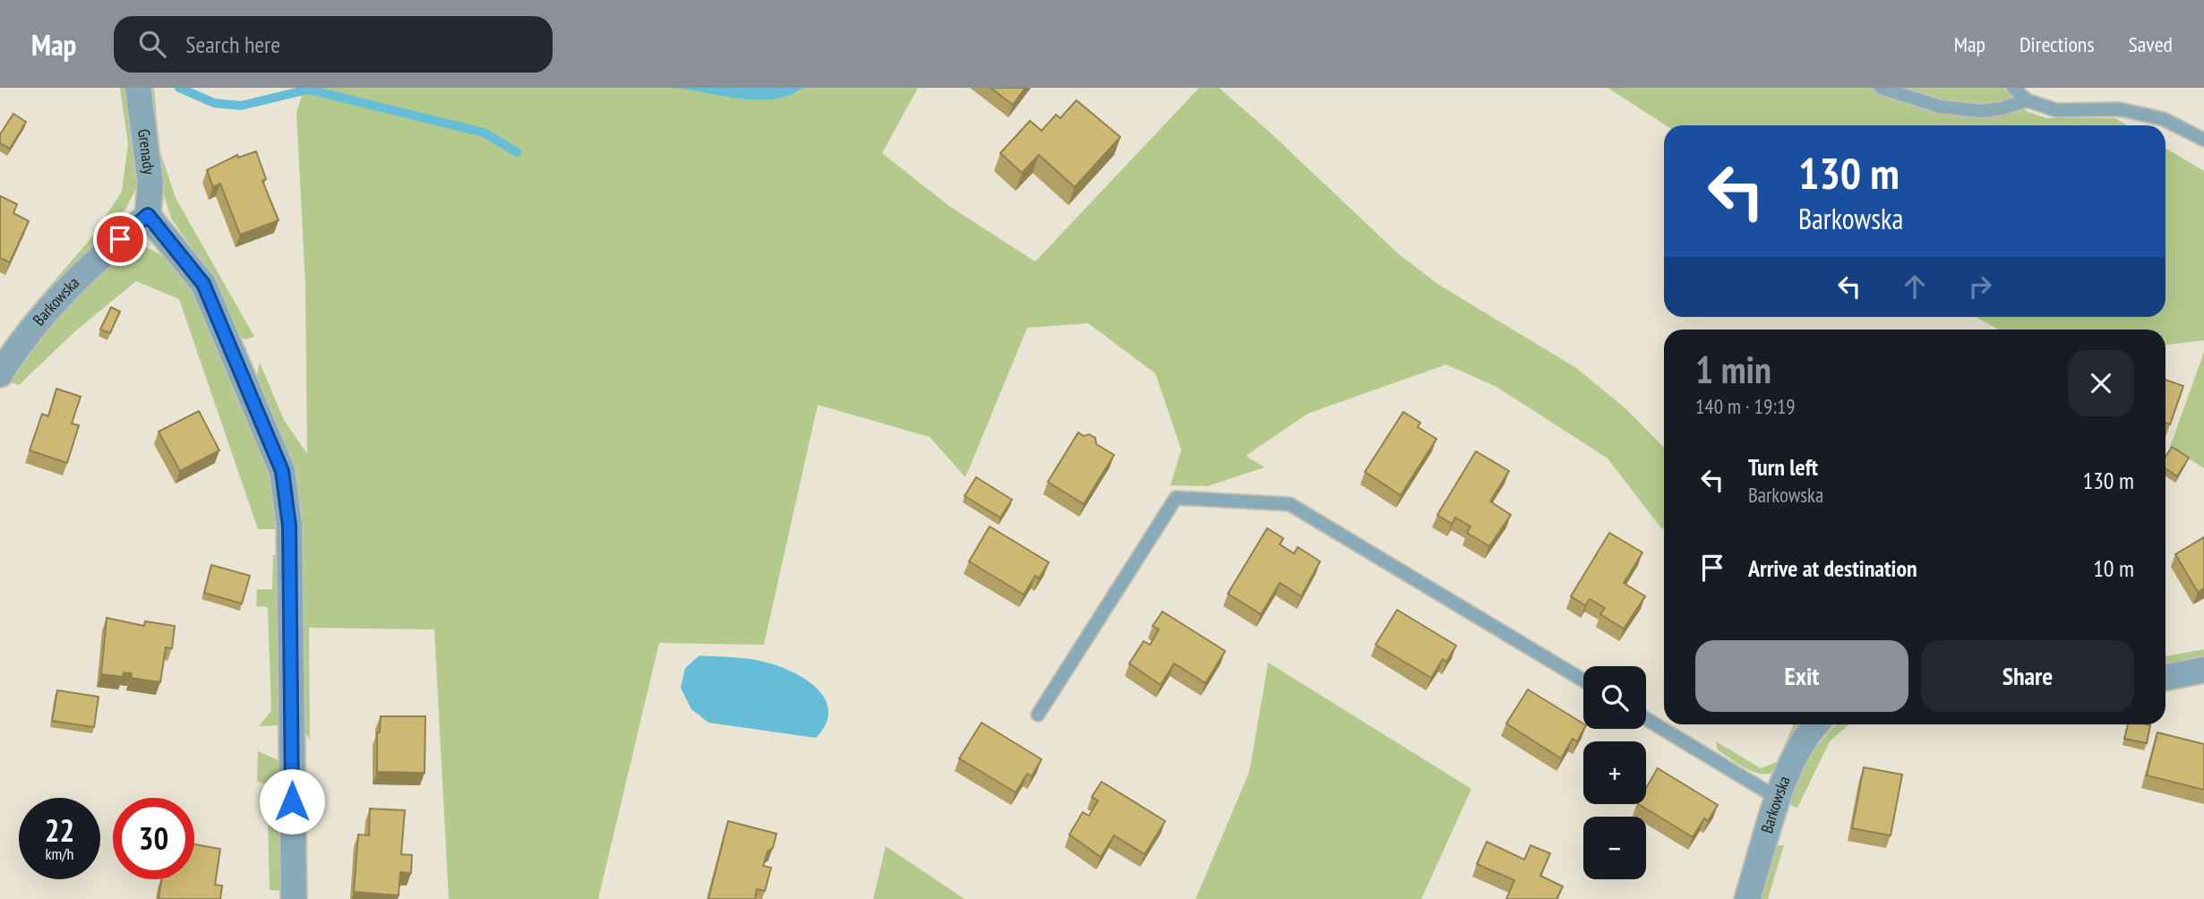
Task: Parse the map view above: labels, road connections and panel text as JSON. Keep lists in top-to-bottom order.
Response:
{
  "streets": {
    "street": ["Grenady", "Barkowska"]
  },
  "crossings": [
    ["Grenady", "Barkowska"]
  ],
  "page": {
    "header": "Map",
    "search": "Search here",
    "nav": ["Map", "Directions", "Saved"],
    "turn": ["130 m", "Barkowska"],
    "heading": ["1 min", "140 m · 19:19"],
    "list": [
      {
        "name": "Turn left",
        "note": "Barkowska",
        "value": "130 m"
      },
      {
        "name": "Arrive at destination",
        "value": "10 m"
      }
    ],
    "buttons": ["Exit", "Share"],
    "map_buttons": ["+", "−"],
    "speed": "22 km/h",
    "limit": "30"
  }
}
